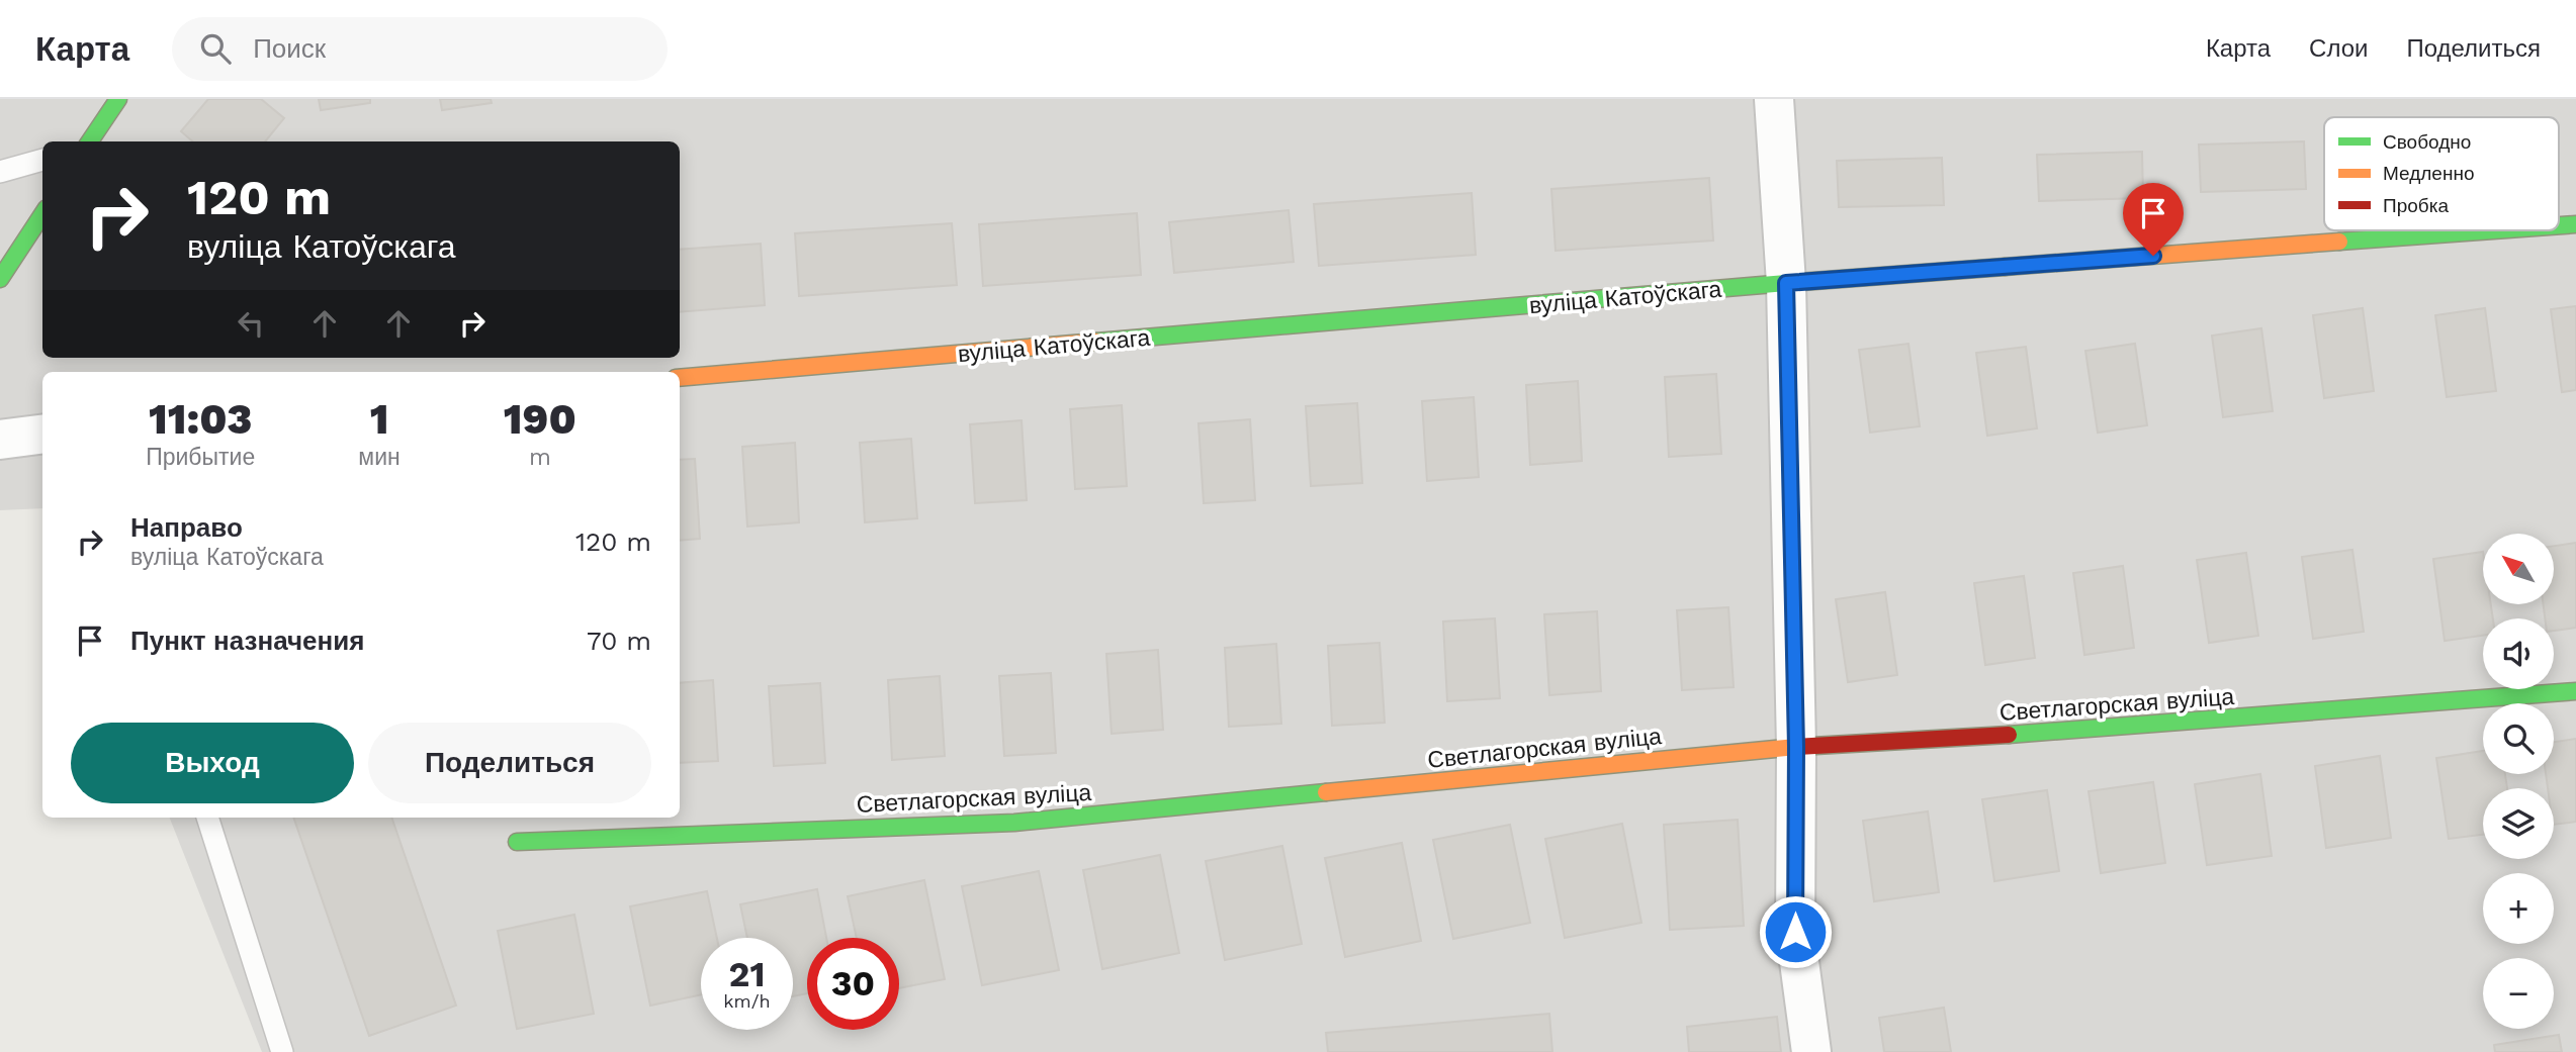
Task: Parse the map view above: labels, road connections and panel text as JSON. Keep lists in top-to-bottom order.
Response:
{
  "streets": {
    "street": ["вуліца Катоўскага", "Светлагорская вуліца"]
  },
  "legend": ["Свободно", "Медленно", "Пробка"],
  "north": "top left",
  "page": {
    "header": "Карта",
    "search": "Поиск",
    "nav": ["Карта", "Слои", "Поделиться"],
    "turn": ["120 m", "вуліца Катоўскага"],
    "eta": [
      "11:03",
      "Прибытие",
      "1",
      "мин",
      "190",
      "m"
    ],
    "list": [
      {
        "name": "Направо",
        "note": "вуліца Катоўскага",
        "value": "120 m"
      },
      {
        "name": "Пункт назначения",
        "value": "70 m"
      }
    ],
    "map_buttons": ["+", "−"],
    "buttons": ["Выход", "Поделиться"],
    "speed": "21 km/h",
    "limit": "30"
  }
}
